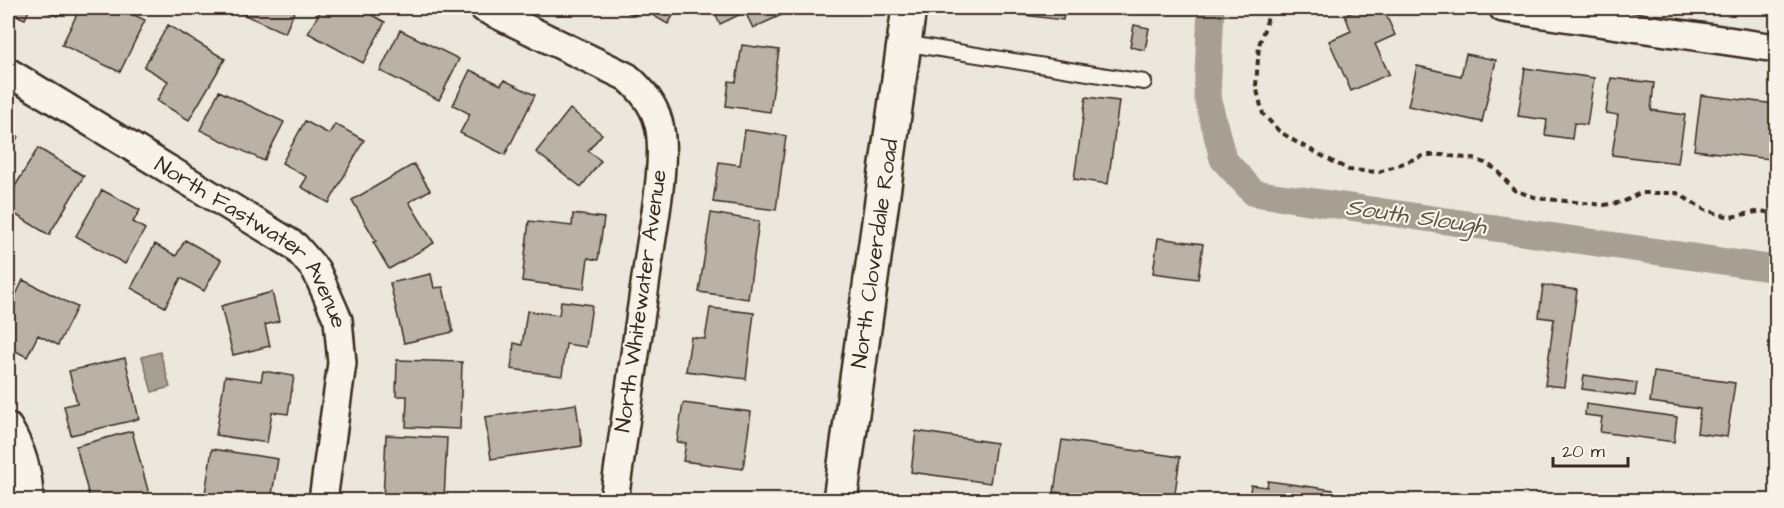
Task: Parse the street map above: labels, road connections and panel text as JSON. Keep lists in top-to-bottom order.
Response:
{
  "streets": {
    "main road": ["North Cloverdale Road"],
    "street": ["North Fastwater Avenue", "North Whitewater Avenue"]
  },
  "water": ["South Slough"],
  "scale_bar": "20 m"
}
